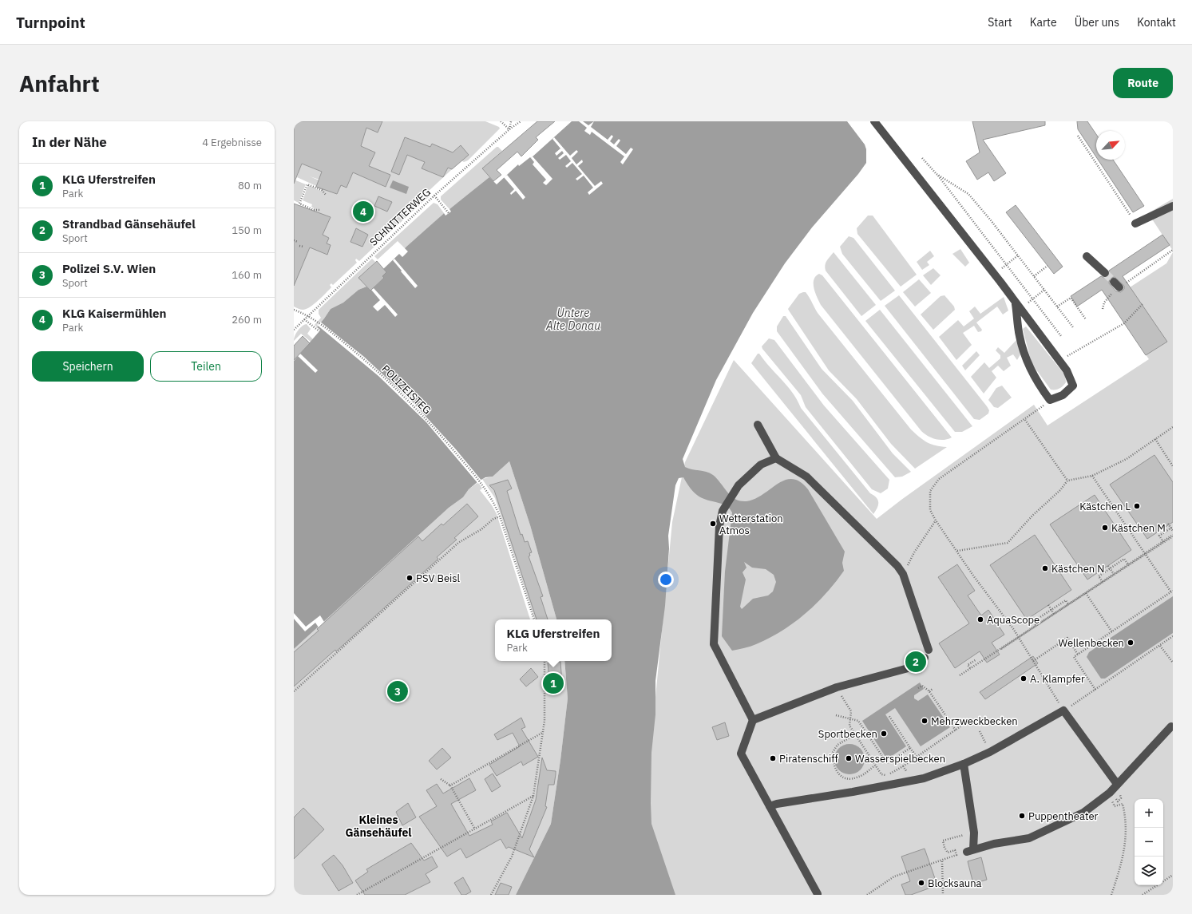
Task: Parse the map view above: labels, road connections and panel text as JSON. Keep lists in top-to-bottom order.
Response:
{
  "streets": {
    "path": ["SCHNITTERWEG", "POLIZEISTEG"]
  },
  "crossings": [
    ["SCHNITTERWEG", "POLIZEISTEG"]
  ],
  "districts": ["Kleines Gänsehäufel"],
  "water": ["Untere Alte Donau"],
  "places": [
    "Kästchen L",
    "Wetterstation Atmos",
    "Kästchen M",
    "Kästchen N",
    "PSV Beisl",
    "AquaScope",
    "Wellenbecken",
    "A. Klampfer",
    "Mehrzweckbecken",
    "Sportbecken",
    "Piratenschiff",
    "Wasserspielbecken",
    "Puppentheater",
    "Blocksauna"
  ],
  "north": "top right",
  "page": {
    "header": "Turnpoint",
    "nav": [
      "Start",
      "Karte",
      "Über uns",
      "Kontakt"
    ],
    "buttons": [
      "Route",
      ["Speichern", "Teilen"]
    ],
    "title": "Anfahrt",
    "heading": ["In der Nähe", "4 Ergebnisse"],
    "list": [
      {
        "mark": "1",
        "name": "KLG Uferstreifen",
        "note": "Park",
        "value": "80 m"
      },
      {
        "mark": "2",
        "name": "Strandbad Gänsehäufel",
        "note": "Sport",
        "value": "150 m"
      },
      {
        "mark": "3",
        "name": "Polizei S.V. Wien",
        "note": "Sport",
        "value": "160 m"
      },
      {
        "mark": "4",
        "name": "KLG Kaisermühlen",
        "note": "Park",
        "value": "260 m"
      }
    ],
    "pins": [
      "4",
      "2",
      "1",
      "3"
    ],
    "popup": ["KLG Uferstreifen", "Park"],
    "map_buttons": ["+", "−"]
  }
}
